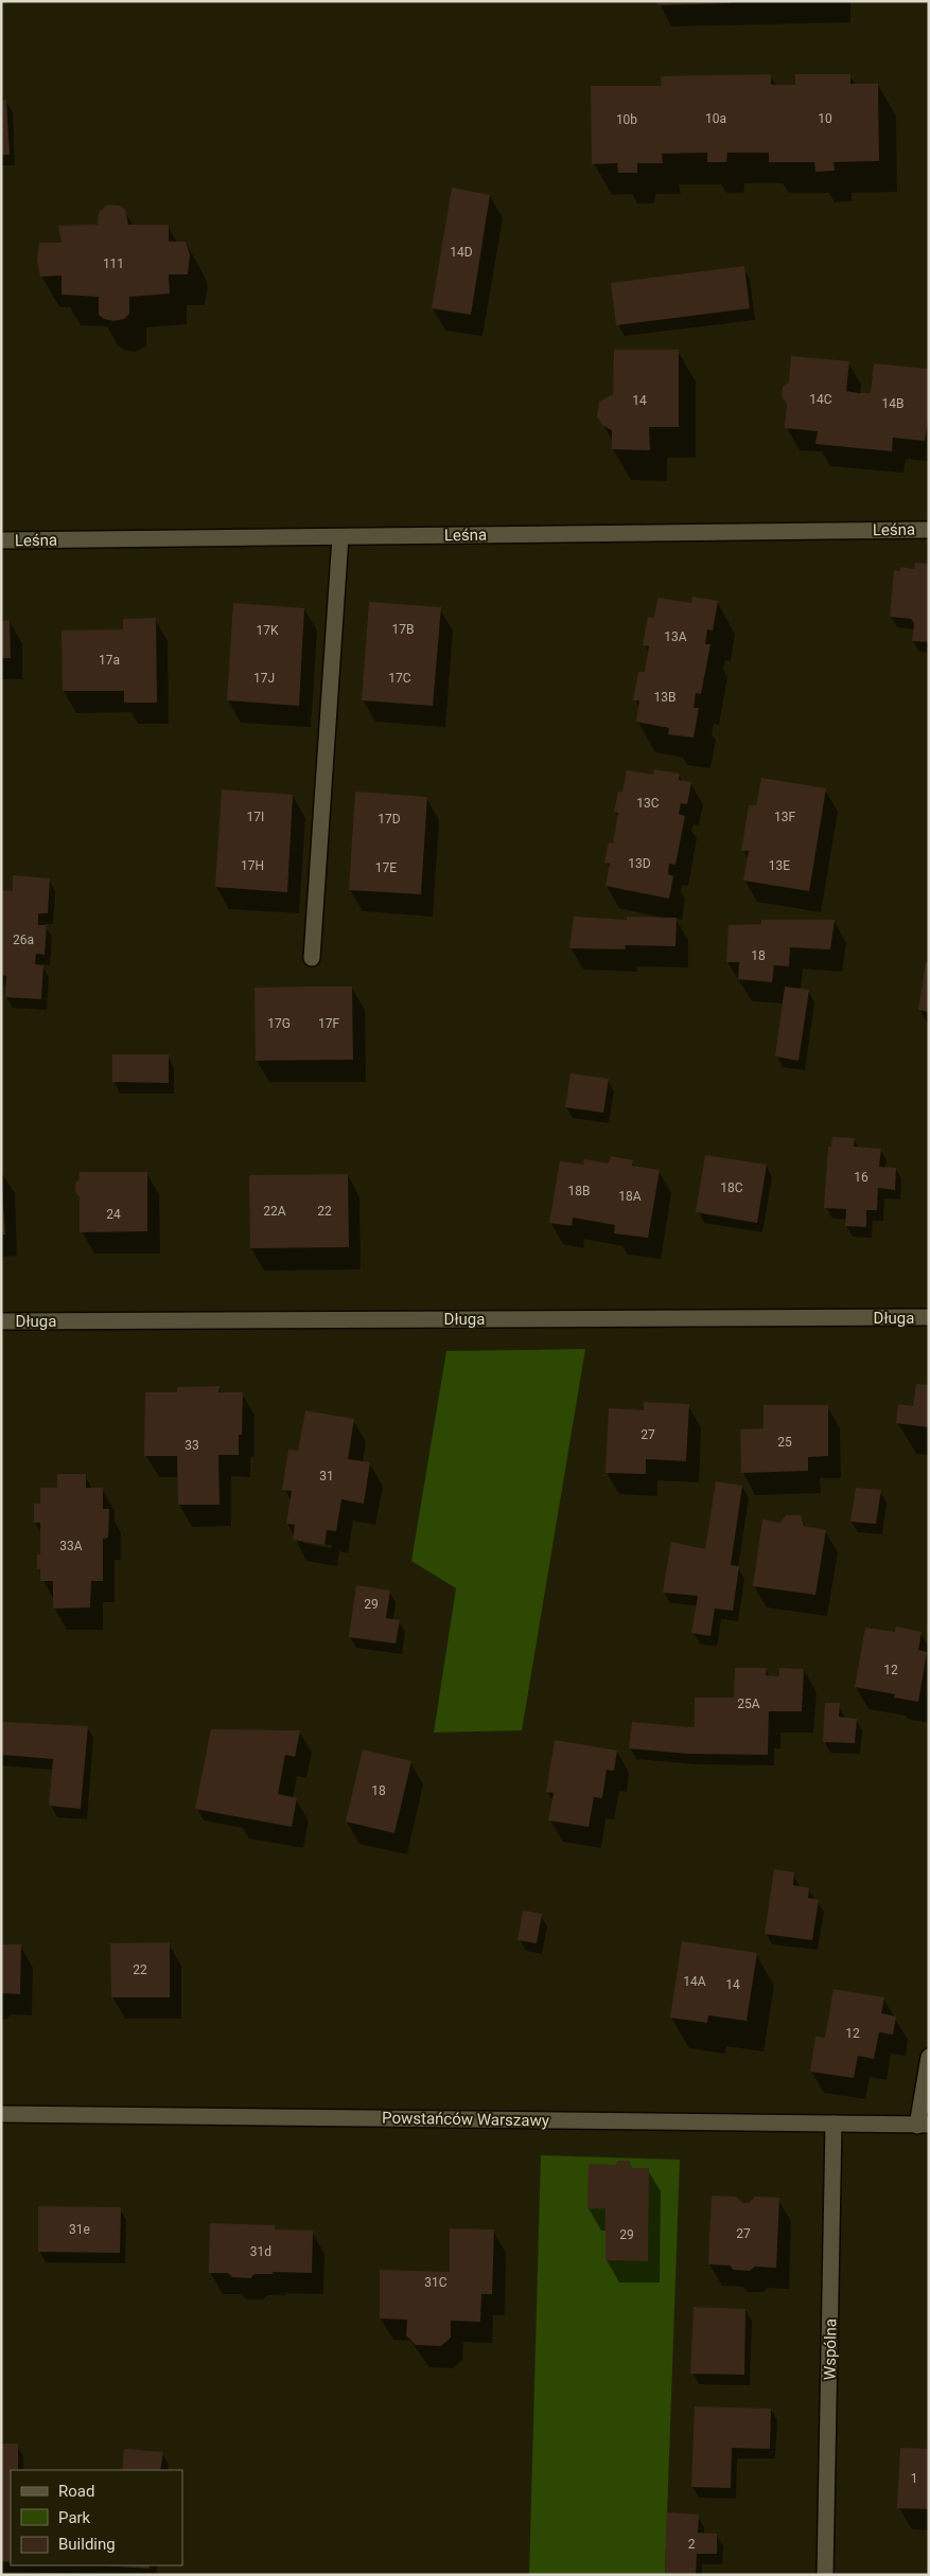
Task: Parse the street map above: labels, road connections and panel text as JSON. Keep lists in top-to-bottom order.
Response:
{
  "streets": {
    "street": [
      "Leśna",
      "Długa",
      "Powstańców Warszawy",
      "Wspólna"
    ]
  },
  "crossings": [
    ["Powstańców Warszawy", "Wspólna"]
  ],
  "house_numbers": [
    "10a",
    "10",
    "10b",
    "14D",
    "111",
    "14C",
    "14",
    "14B",
    "17B",
    "17K",
    "13A",
    "17a",
    "17J",
    "17C",
    "13B",
    "13C",
    "17I",
    "13F",
    "17D",
    "13D",
    "17H",
    "13E",
    "17E",
    "26a",
    "18",
    "17G",
    "17F",
    "16",
    "18C",
    "18B",
    "18A",
    "22A",
    "22",
    "24",
    "27",
    "25",
    "33",
    "31",
    "33A",
    "29",
    "12",
    "25A",
    "18",
    "22",
    "14A",
    "14",
    "12",
    "31e",
    "27",
    "29",
    "31d",
    "31C",
    "1",
    "2"
  ],
  "legend": ["Road", "Park", "Building"]
}
